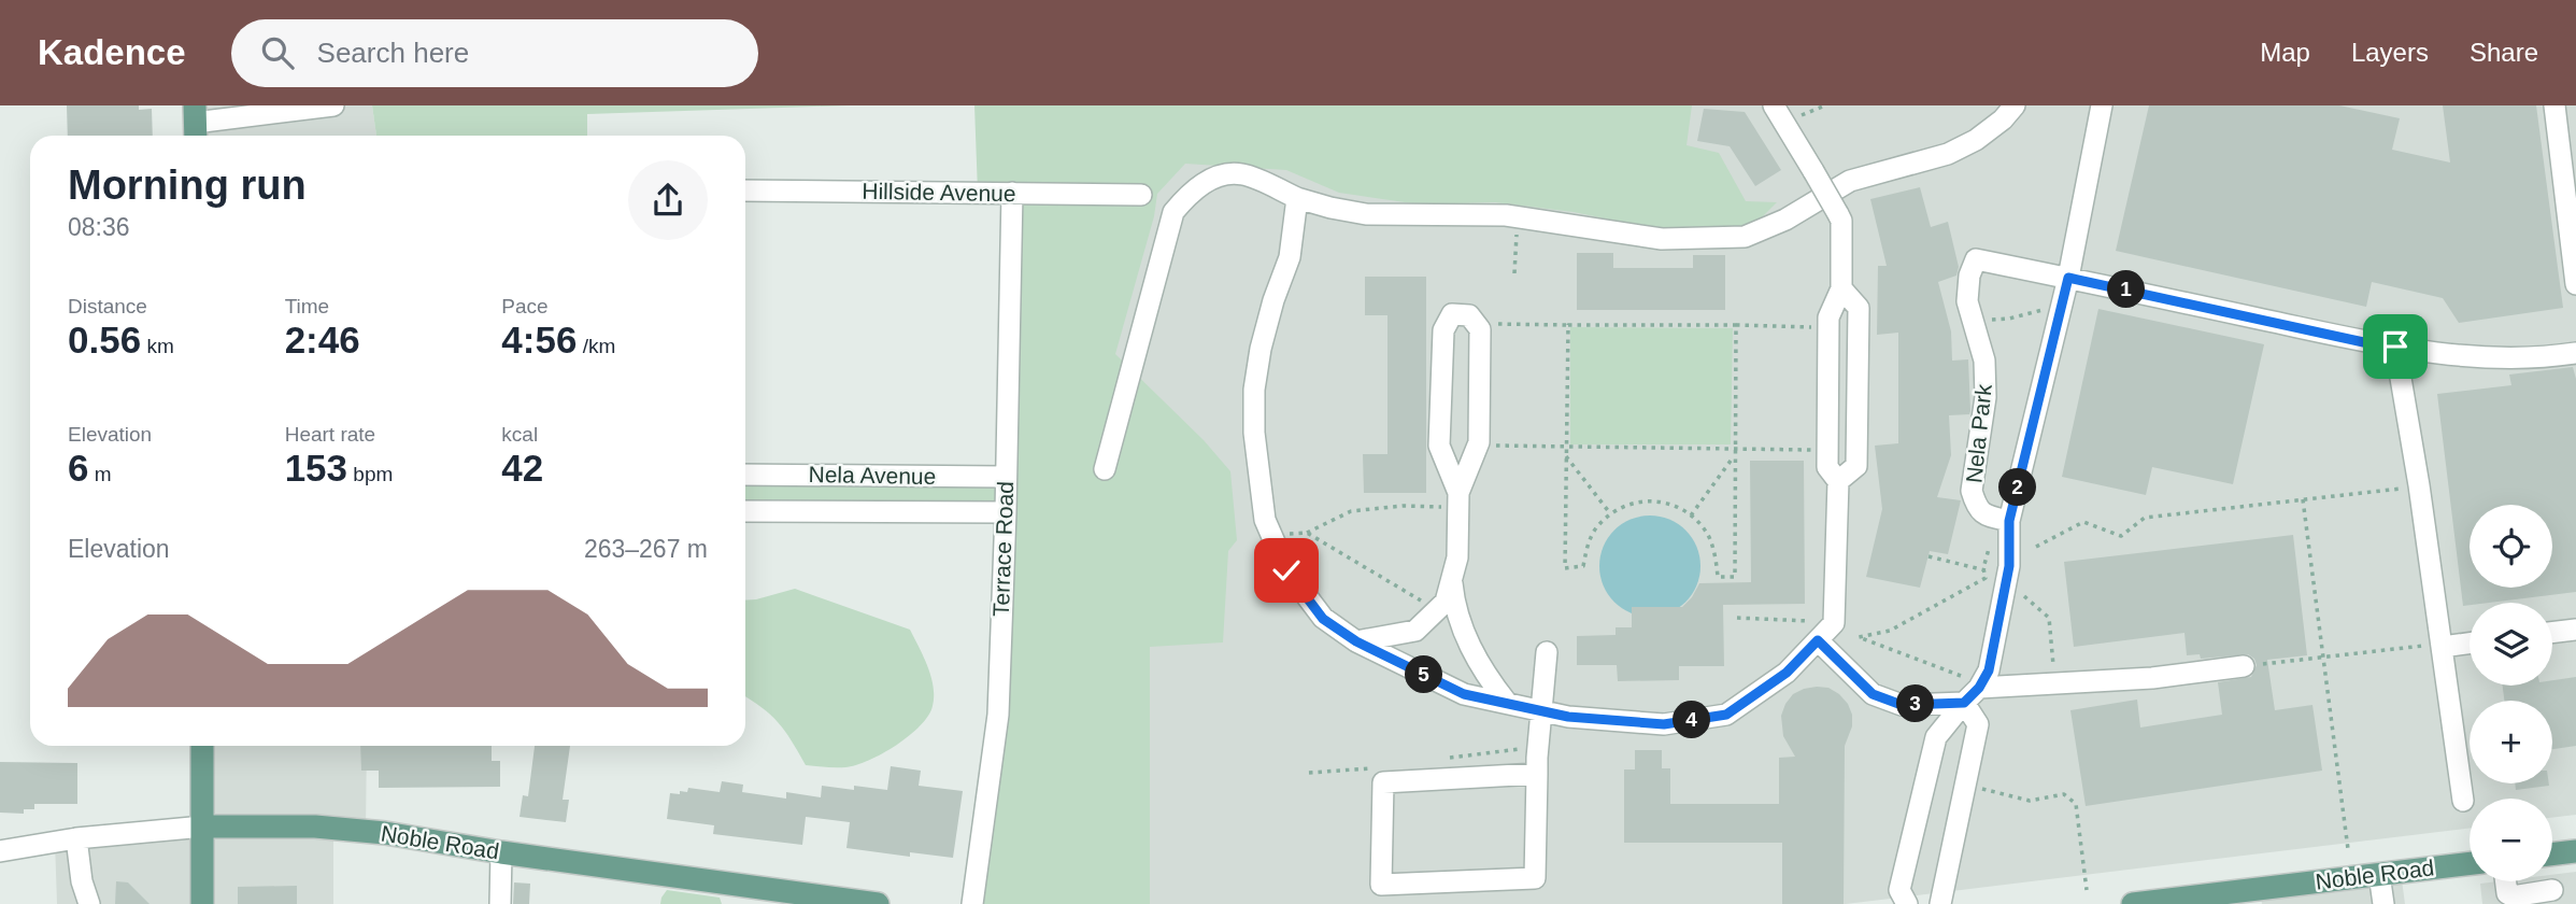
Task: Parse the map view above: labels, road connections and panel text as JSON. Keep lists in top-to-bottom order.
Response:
{
  "streets": {
    "main road": ["Noble Road"],
    "street": [
      "Hillside Avenue",
      "Nela Park",
      "Nela Avenue",
      "Terrace Road"
    ]
  },
  "crossings": [
    ["Hillside Avenue", "Terrace Road"],
    ["Nela Avenue", "Terrace Road"]
  ],
  "page": {
    "header": "Kadence",
    "search": "Search here",
    "nav": ["Map", "Layers", "Share"],
    "heading": ["Morning run", "08:36"],
    "stats": [
      ["Distance", "0.56 km"],
      ["Time", "2:46"],
      ["Pace", "4:56 /km"],
      ["Elevation", "6 m"],
      ["Heart rate", "153 bpm"],
      ["kcal", "42"]
    ],
    "pins": [
      "1",
      "2",
      "5",
      "3",
      "4"
    ],
    "map_buttons": ["+", "−"],
    "chart": ["Elevation", "263–267 m"]
  }
}
